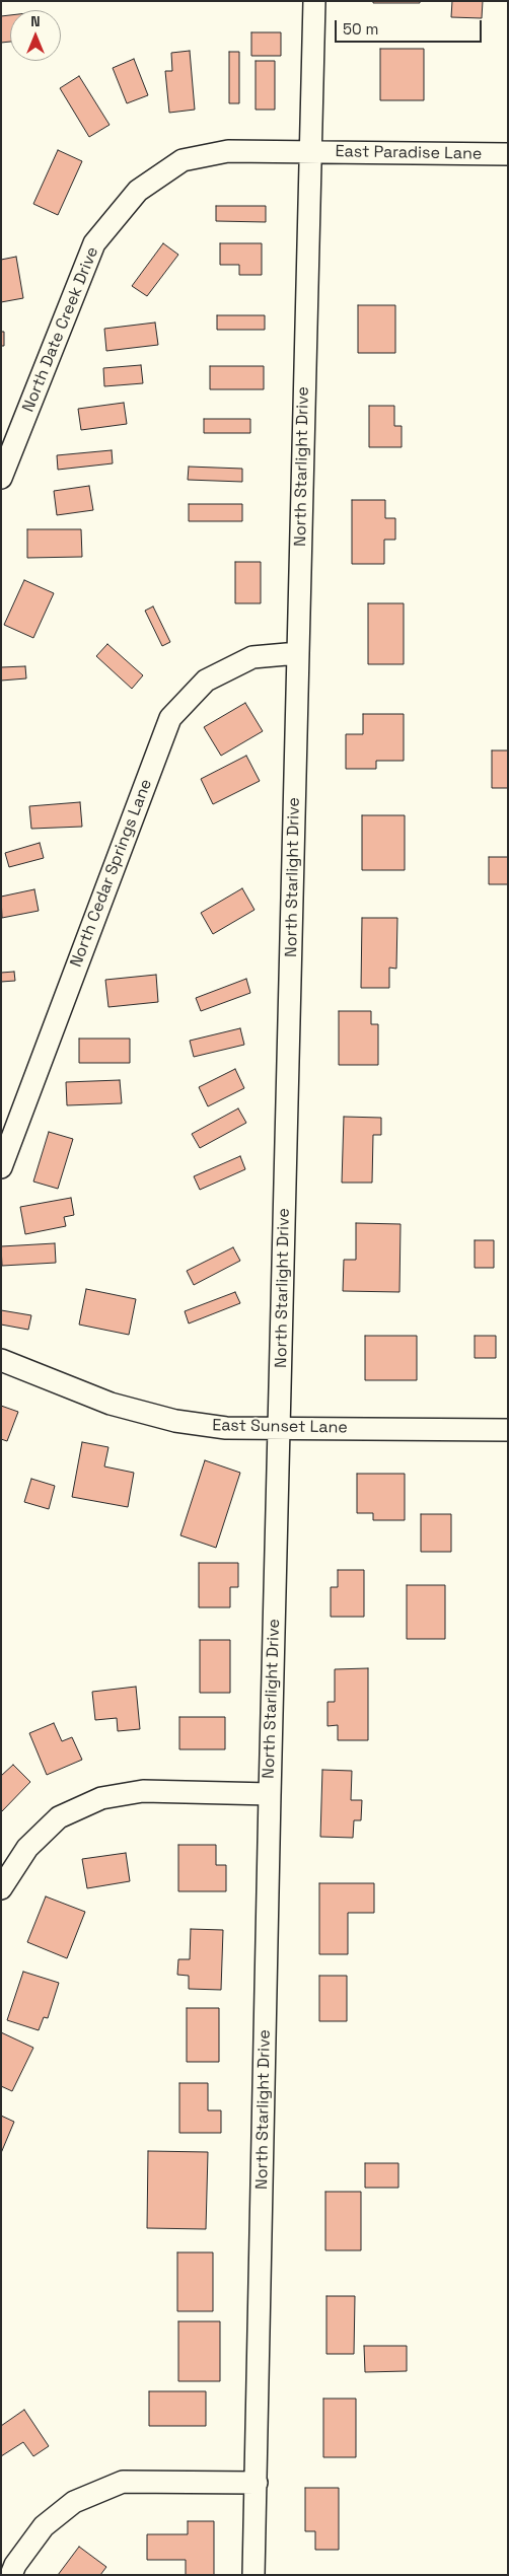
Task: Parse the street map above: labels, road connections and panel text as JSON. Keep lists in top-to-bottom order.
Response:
{
  "streets": {
    "street": [
      "East Paradise Lane",
      "North Date Creek Drive",
      "North Starlight Drive",
      "North Cedar Springs Lane",
      "East Sunset Lane"
    ]
  },
  "crossings": [
    ["East Paradise Lane", "North Date Creek Drive"],
    ["East Paradise Lane", "North Starlight Drive"],
    ["North Date Creek Drive", "North Starlight Drive"],
    ["North Starlight Drive", "North Cedar Springs Lane"],
    ["North Starlight Drive", "East Sunset Lane"]
  ],
  "scale_bar": "50 m",
  "north": "top"
}
